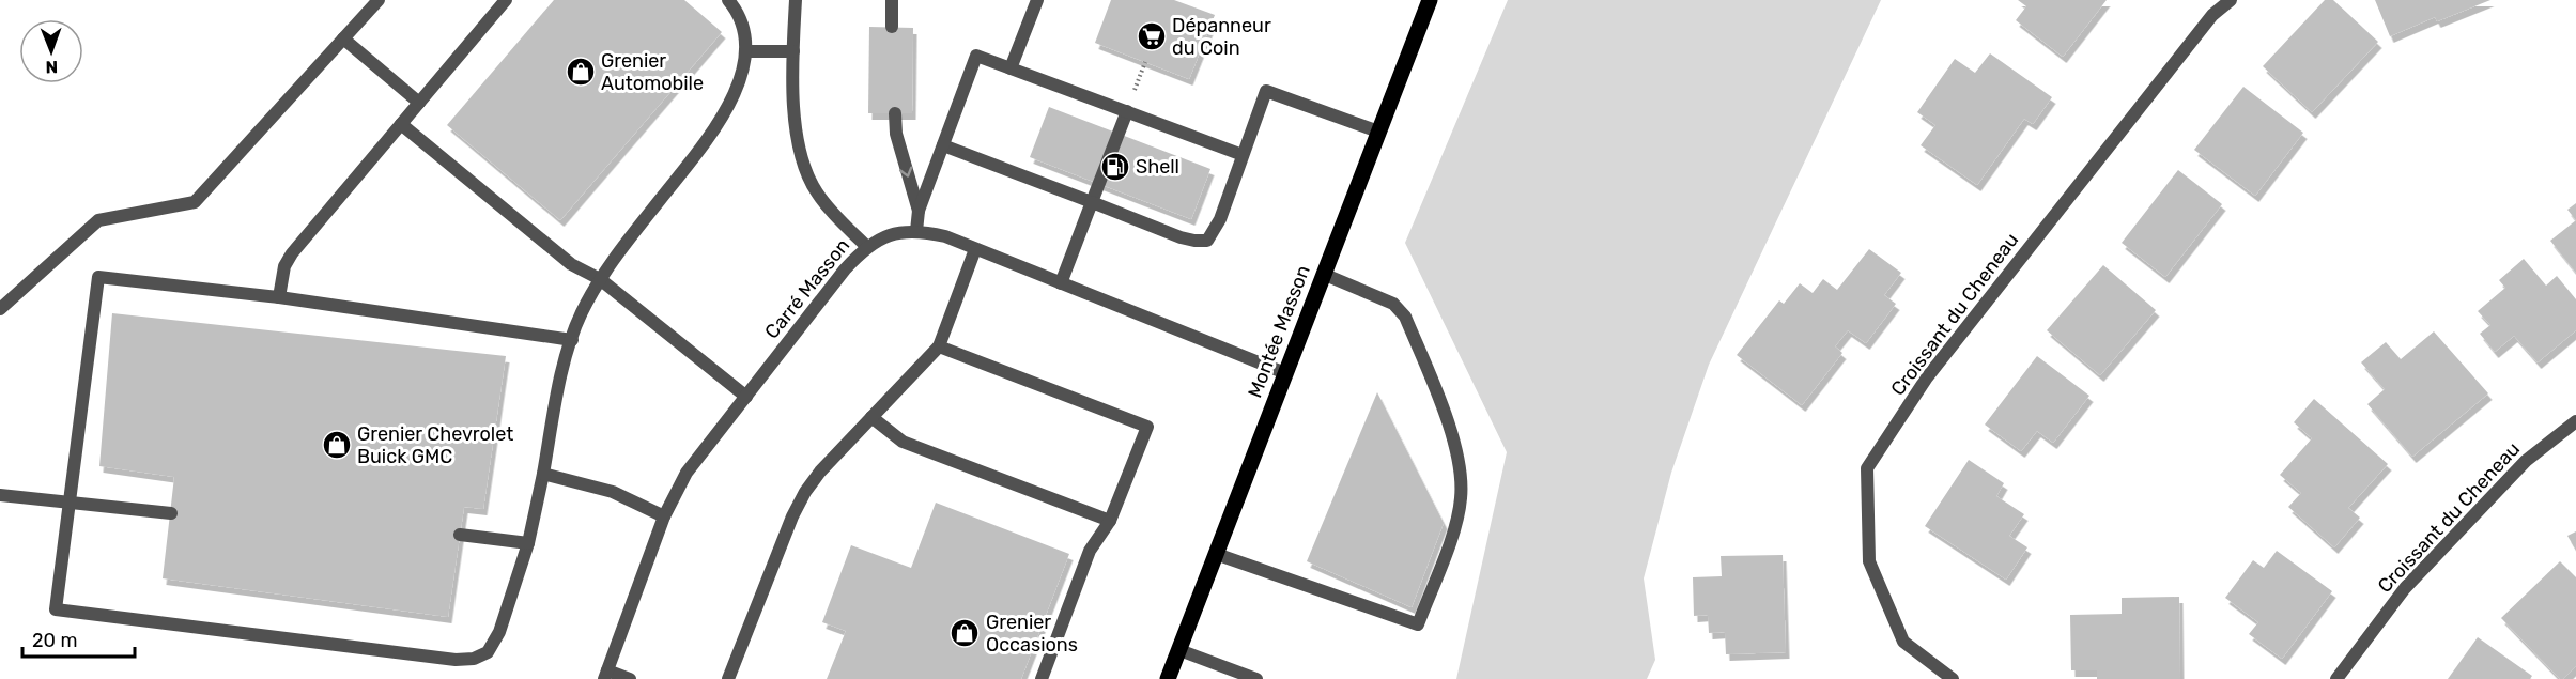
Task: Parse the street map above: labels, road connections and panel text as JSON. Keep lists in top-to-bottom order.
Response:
{
  "streets": {
    "main road": ["Montée Masson"],
    "street": ["Carré Masson", "Croissant du Cheneau"]
  },
  "crossings": [
    ["Carré Masson", "Montée Masson"]
  ],
  "places": {
    "supermarket": ["Dépanneur du Coin"],
    "shop": ["Grenier Automobile", "Grenier Chevrolet Buick GMC", "Grenier Occasions"],
    "fuel station": ["Shell"]
  },
  "scale_bar": "20 m",
  "north": "bottom"
}
